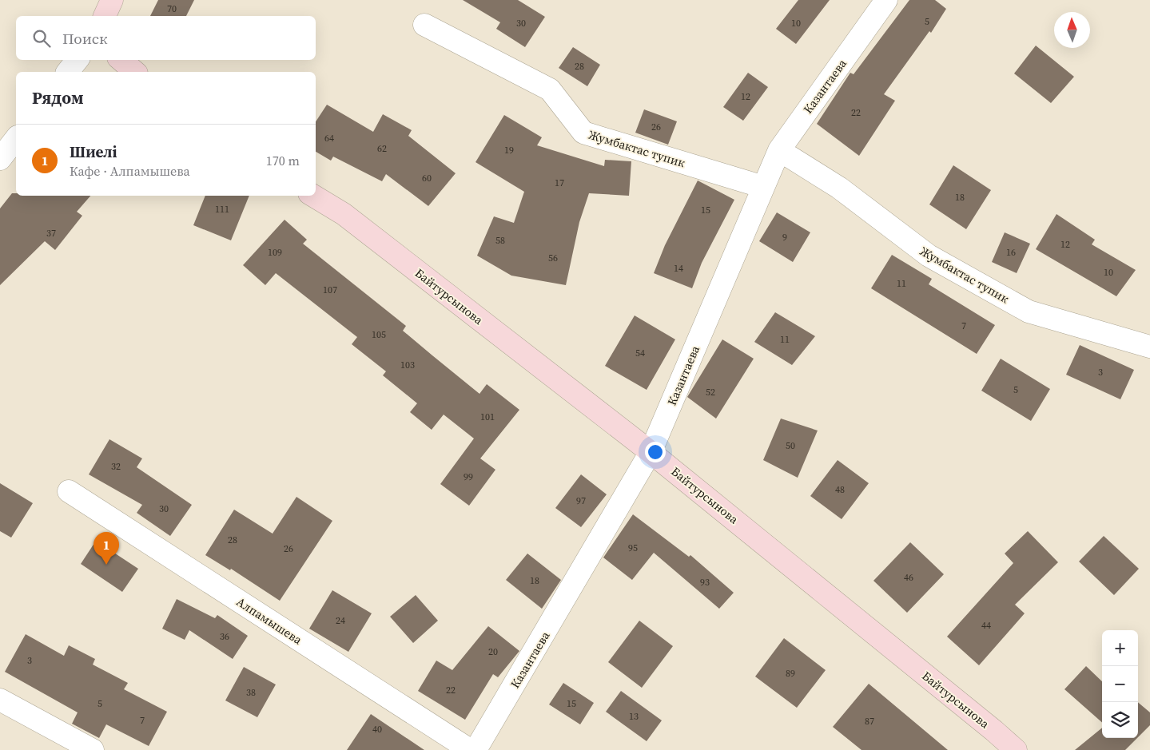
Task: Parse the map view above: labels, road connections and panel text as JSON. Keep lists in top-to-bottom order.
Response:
{
  "streets": {
    "main road": ["Байтурсынова"],
    "street": ["Казантаева", "Жумбактас тупик", "Алпамышева"]
  },
  "crossings": [
    ["Казантаева", "Жумбактас тупик"],
    ["Казантаева", "Байтурсынова"]
  ],
  "house_numbers": [
    "70",
    "5",
    "30",
    "10",
    "28",
    "12",
    "22",
    "26",
    "64",
    "62",
    "19",
    "60",
    "17",
    "18",
    "111",
    "15",
    "37",
    "9",
    "58",
    "12",
    "109",
    "16",
    "56",
    "14",
    "10",
    "11",
    "107",
    "7",
    "105",
    "11",
    "54",
    "103",
    "3",
    "5",
    "52",
    "101",
    "50",
    "32",
    "99",
    "48",
    "97",
    "30",
    "28",
    "95",
    "26",
    "46",
    "18",
    "93",
    "24",
    "44",
    "36",
    "20",
    "3",
    "89",
    "22",
    "38",
    "5",
    "15",
    "13",
    "7",
    "87",
    "40"
  ],
  "north": "top",
  "page": {
    "search": "Поиск",
    "heading": "Рядом",
    "list": [
      {
        "mark": "1",
        "name": "Шиелі",
        "note": "Кафе · Алпамышева",
        "value": "170 m"
      }
    ],
    "pins": "1",
    "map_buttons": ["+", "−"]
  }
}
